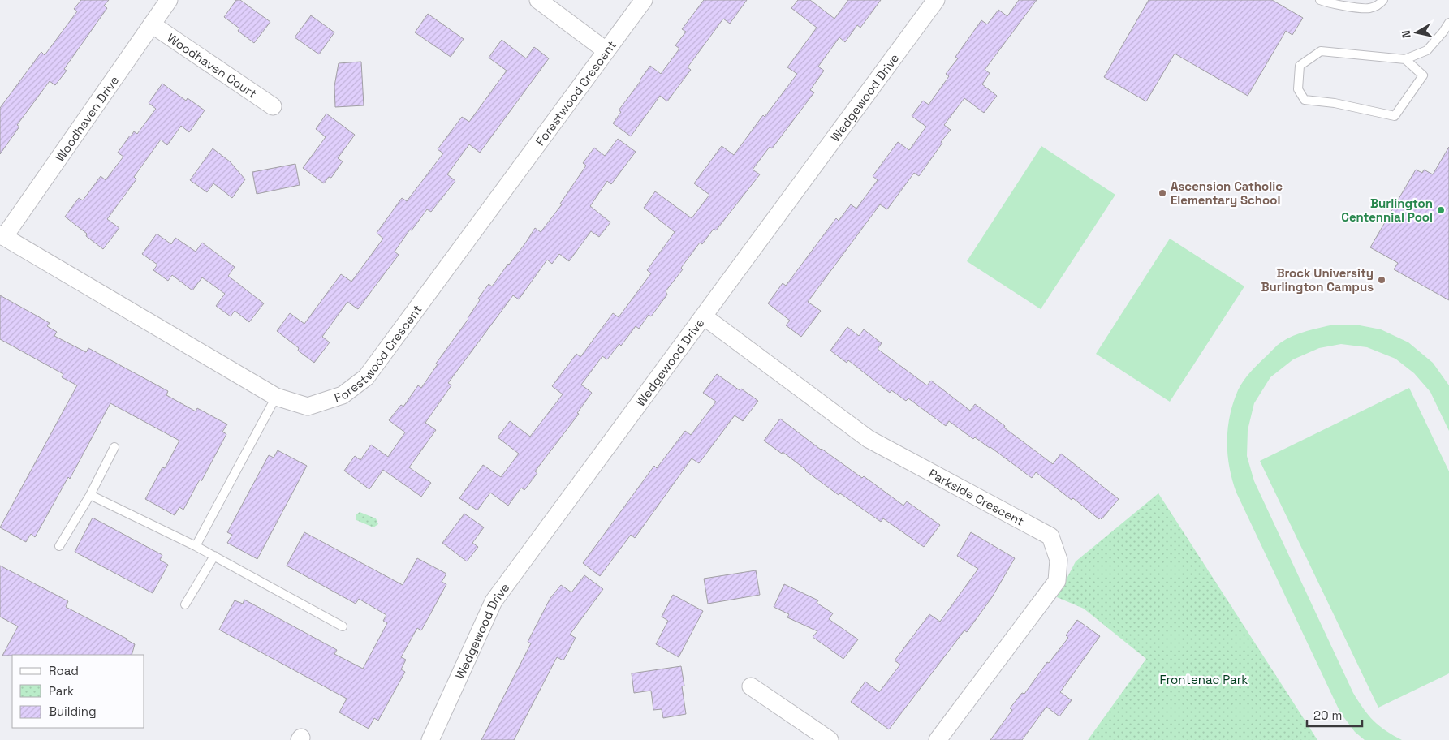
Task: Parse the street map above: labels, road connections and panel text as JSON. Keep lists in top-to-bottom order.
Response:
{
  "streets": {
    "street": [
      "Woodhaven Court",
      "Forestwood Crescent",
      "Wedgewood Drive",
      "Woodhaven Drive",
      "Parkside Crescent"
    ]
  },
  "crossings": [
    ["Woodhaven Court", "Woodhaven Drive"],
    ["Forestwood Crescent", "Woodhaven Drive"],
    ["Wedgewood Drive", "Parkside Crescent"]
  ],
  "parks": ["Frontenac Park"],
  "places": ["Ascension Catholic Elementary School", "Burlington Centennial Pool", "Brock University Burlington Campus"],
  "legend": ["Road", "Park", "Building"],
  "scale_bar": "20 m",
  "north": "left"
}
